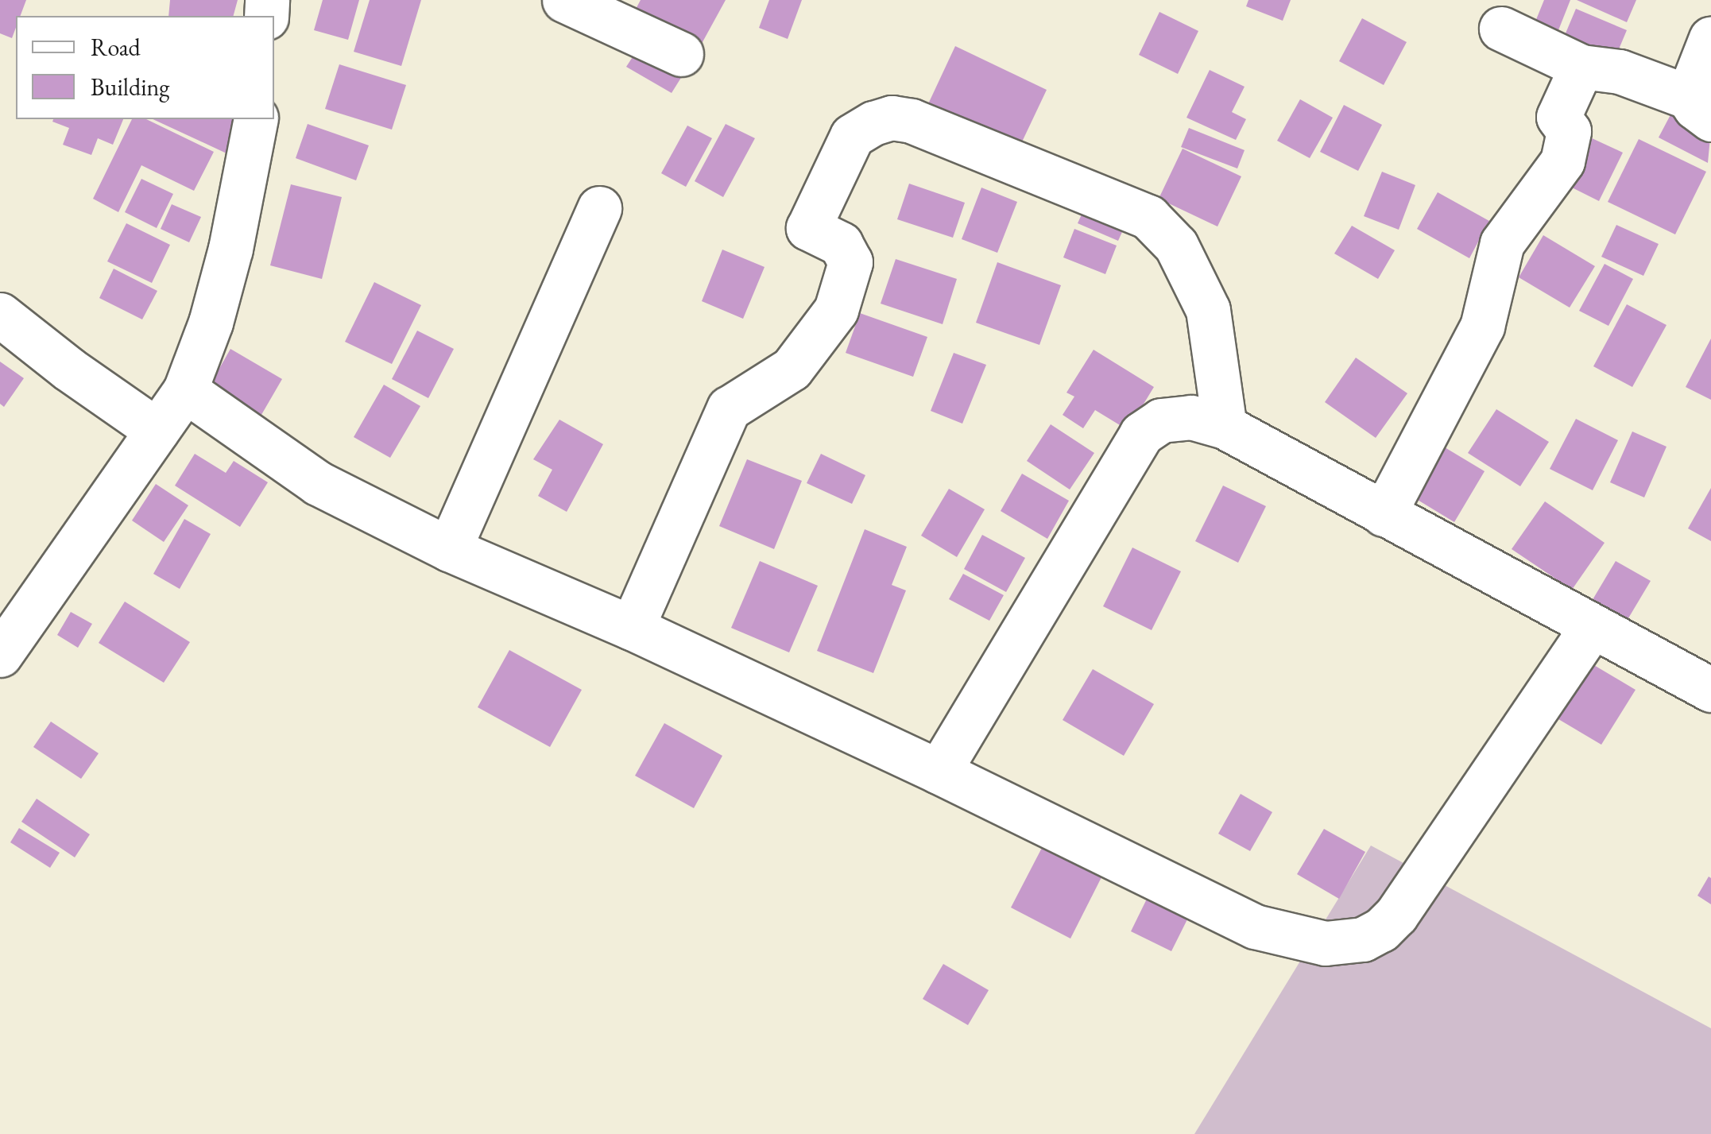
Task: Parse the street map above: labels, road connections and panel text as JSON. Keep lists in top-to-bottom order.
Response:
{
  "legend": ["Road", "Building"]
}
